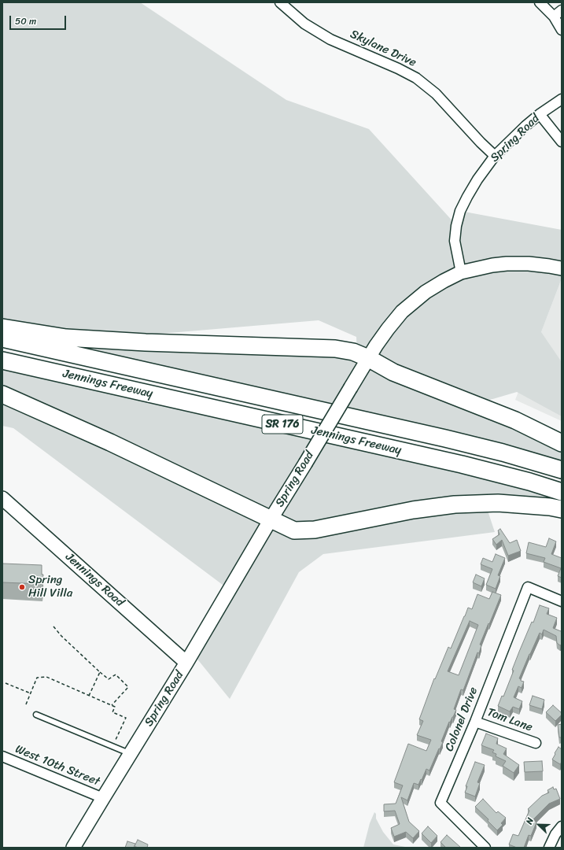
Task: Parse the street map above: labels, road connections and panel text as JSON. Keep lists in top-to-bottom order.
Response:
{
  "streets": {
    "highway": ["Jennings Freeway", "SR 176"],
    "street": [
      "Skylane Drive",
      "Spring Road",
      "Jennings Road",
      "Colonel Drive",
      "Tom Lane",
      "West 10th Street"
    ]
  },
  "crossings": [
    ["Skylane Drive", "Spring Road"],
    ["Spring Road", "Jennings Road"],
    ["Spring Road", "West 10th Street"],
    ["Colonel Drive", "Tom Lane"]
  ],
  "places": ["Spring Hill Villa"],
  "scale_bar": "50 m",
  "north": "top left"
}
